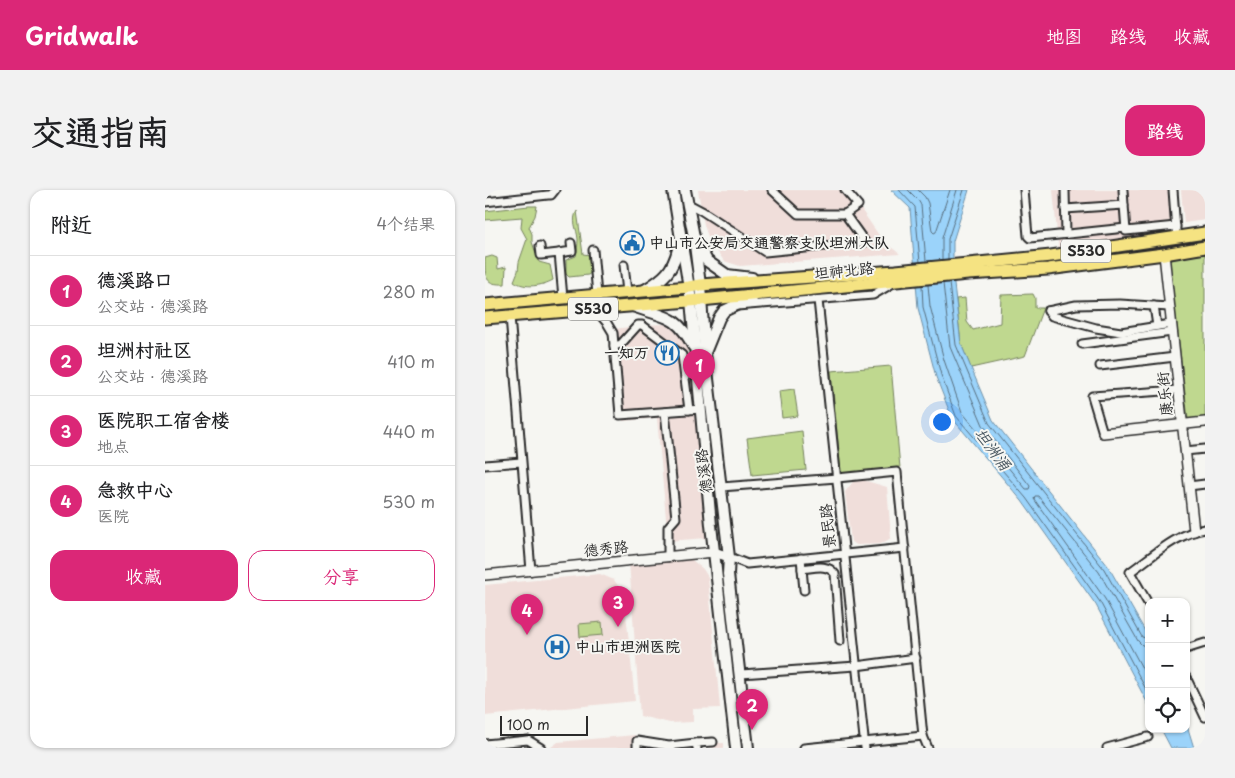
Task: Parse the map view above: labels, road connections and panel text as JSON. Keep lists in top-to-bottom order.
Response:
{
  "streets": {
    "main road": ["S530", "坦神北路", "德溪路"],
    "street": ["康乐街", "景民路", "德秀路"]
  },
  "crossings": [
    ["坦神北路", "康乐街"],
    ["坦神北路", "德溪路"],
    ["德溪路", "德秀路"]
  ],
  "water": ["坦洲涌"],
  "places": {
    "public building": ["中山市公安局交通警察支队坦洲大队"],
    "restaurant": ["一知万"],
    "hospital": ["中山市坦洲医院"]
  },
  "scale_bar": "100 m",
  "page": {
    "header": "Gridwalk",
    "nav": ["地图", "路线", "收藏"],
    "title": "交通指南",
    "buttons": [
      "路线",
      ["收藏", "分享"]
    ],
    "heading": ["附近", "4个结果"],
    "list": [
      {
        "mark": "1",
        "name": "德溪路口",
        "note": "公交站 · 德溪路",
        "value": "280 m"
      },
      {
        "mark": "2",
        "name": "坦洲村社区",
        "note": "公交站 · 德溪路",
        "value": "410 m"
      },
      {
        "mark": "3",
        "name": "医院职工宿舍楼",
        "note": "地点",
        "value": "440 m"
      },
      {
        "mark": "4",
        "name": "急救中心",
        "note": "医院",
        "value": "530 m"
      }
    ],
    "pins": [
      "1",
      "3",
      "4",
      "2"
    ],
    "map_buttons": ["+", "−"],
    "scale": "100 m"
  }
}
